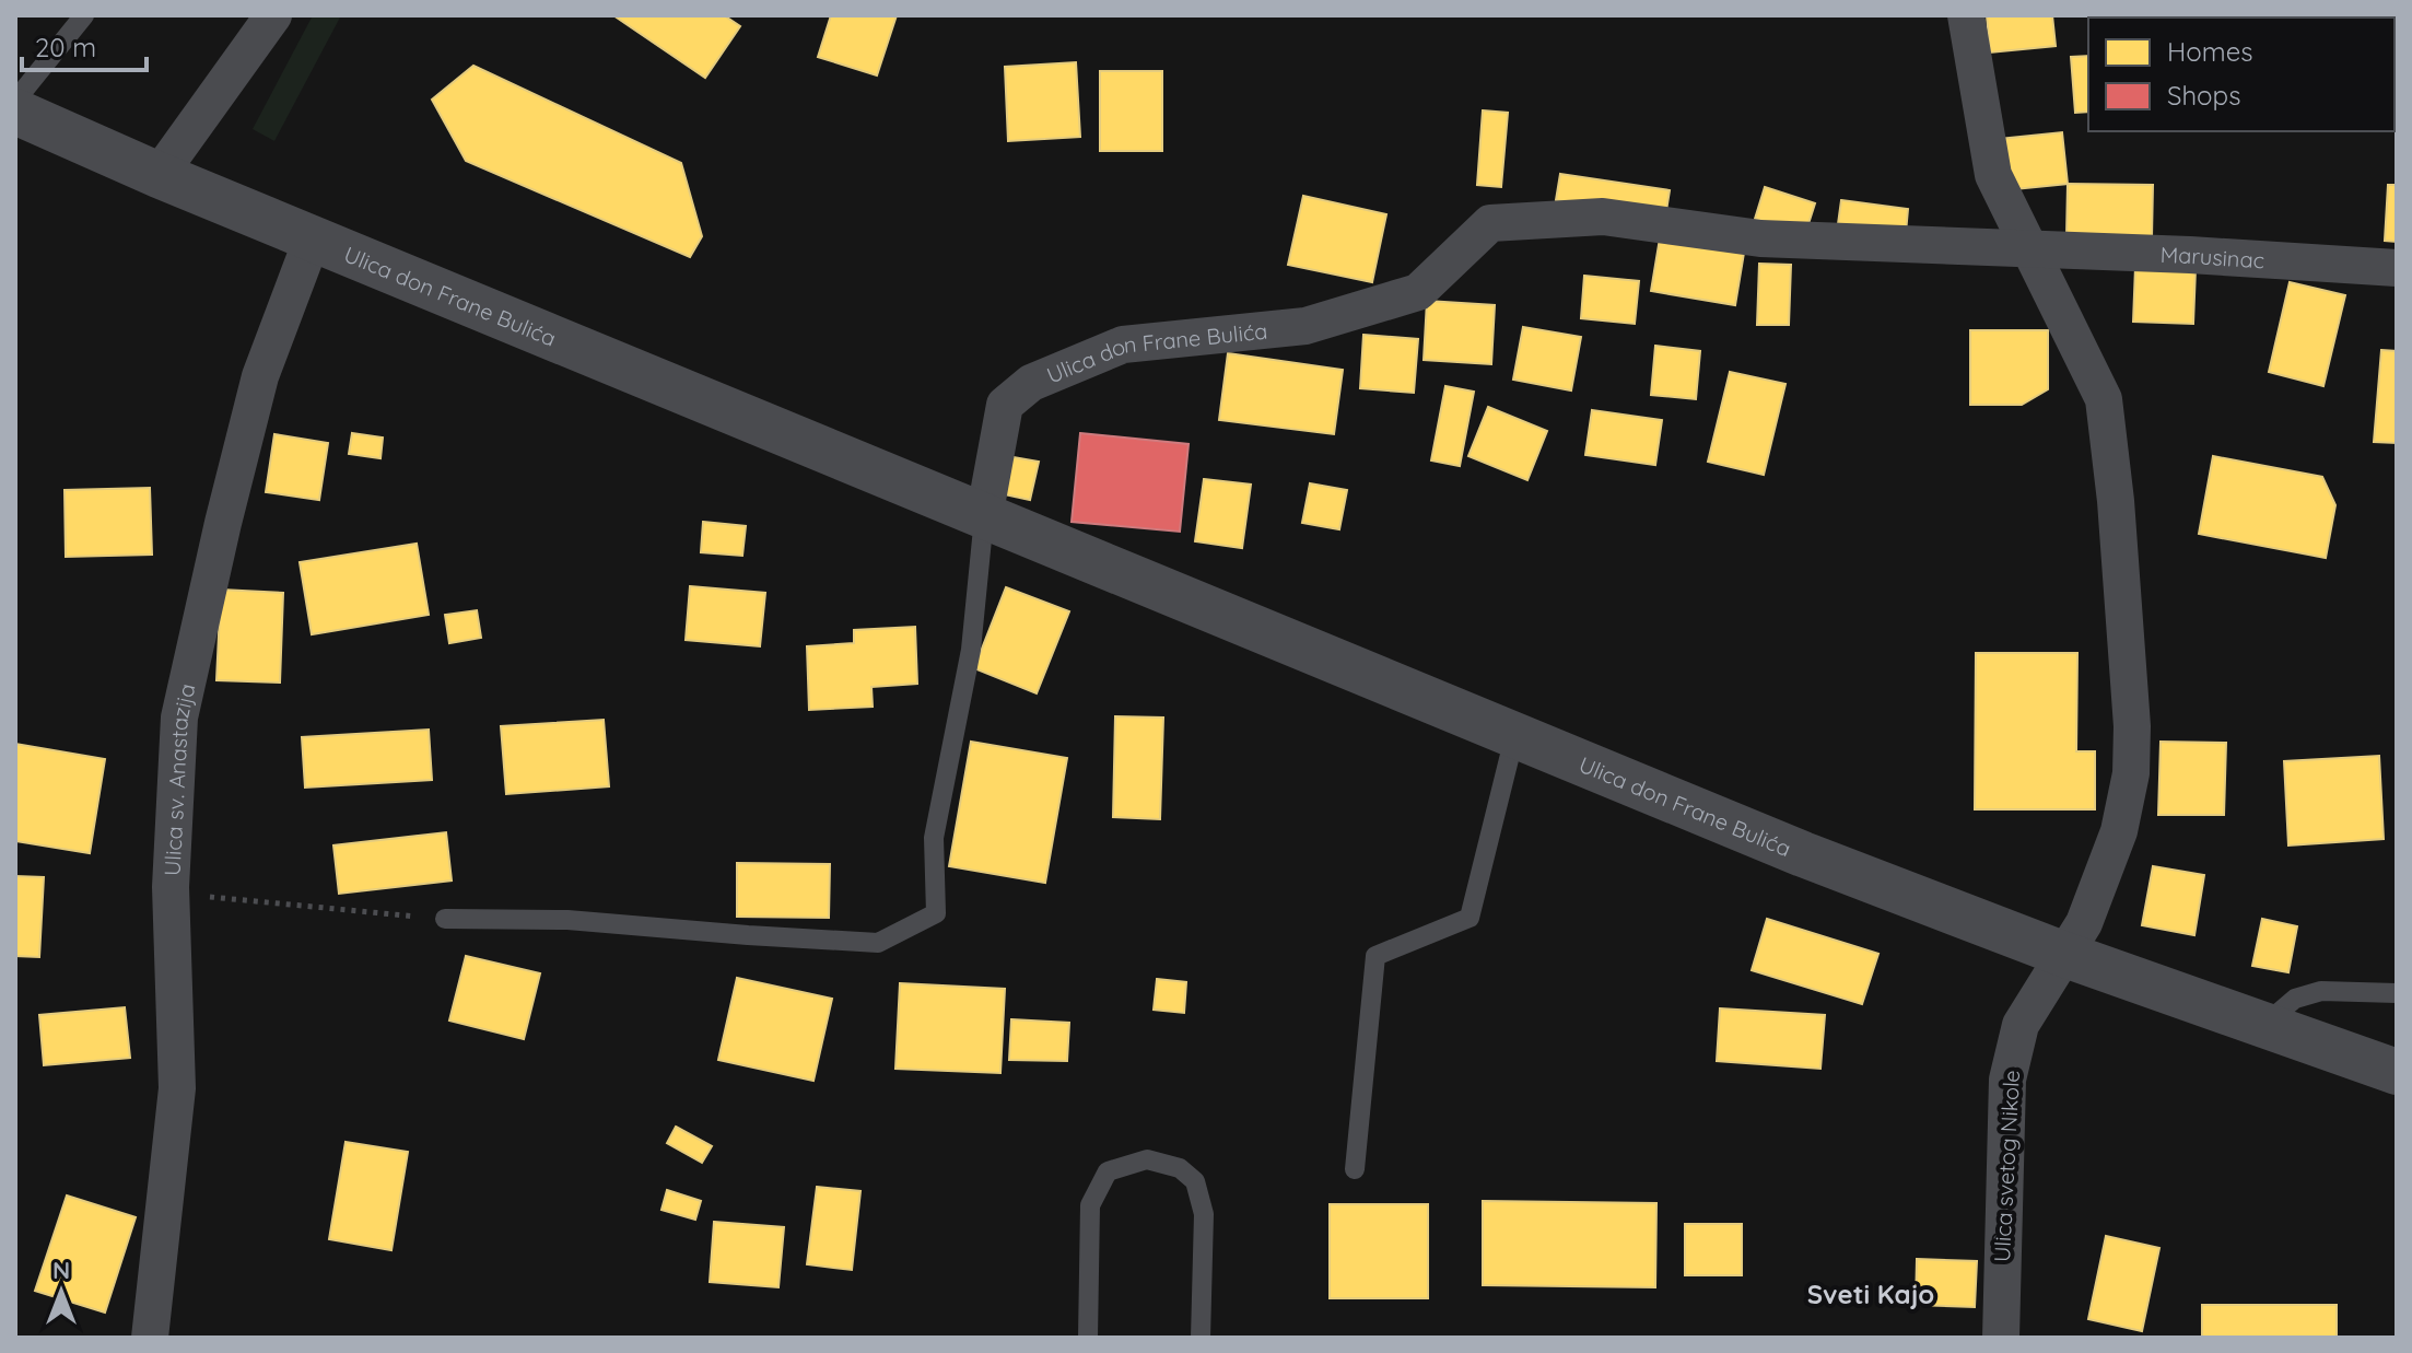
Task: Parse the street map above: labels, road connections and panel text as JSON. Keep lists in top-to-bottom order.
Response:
{
  "streets": {
    "street": [
      "Marusinac",
      "Ulica don Frane Bulića",
      "Ulica sv. Anastazija",
      "Ulica svetog Nikole"
    ]
  },
  "crossings": [
    ["Marusinac", "Ulica don Frane Bulića"],
    ["Marusinac", "Ulica svetog Nikole"],
    ["Ulica don Frane Bulića", "Ulica sv. Anastazija"],
    ["Ulica don Frane Bulića", "Ulica svetog Nikole"]
  ],
  "districts": ["Sveti Kajo"],
  "legend": ["Homes", "Shops"],
  "scale_bar": "20 m",
  "north": "top"
}
